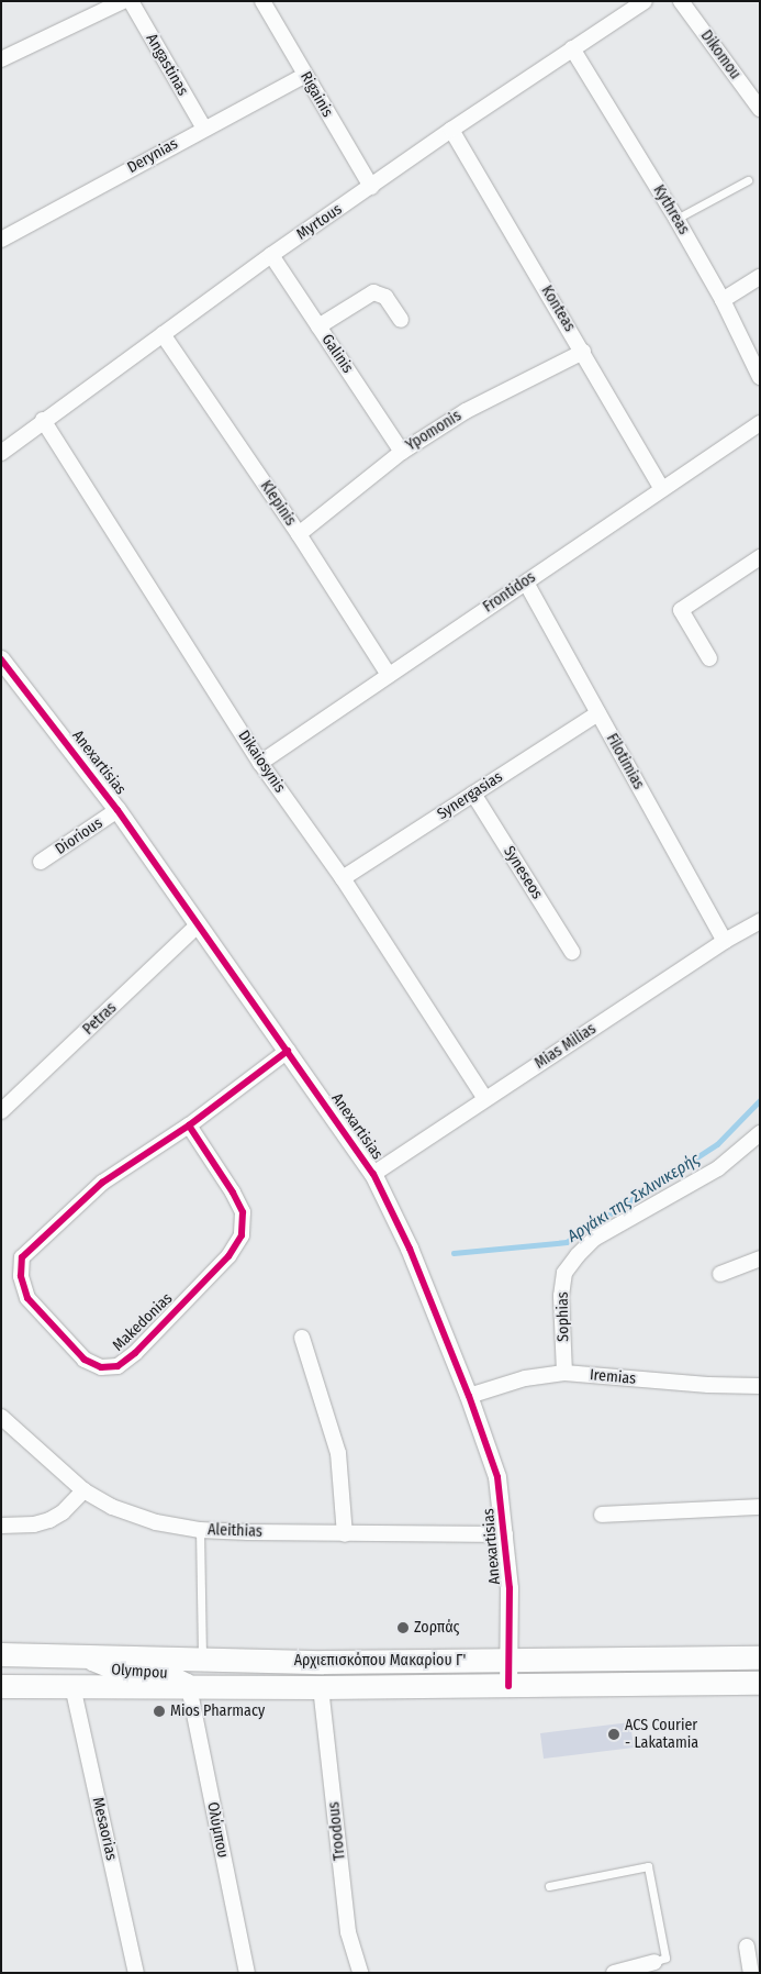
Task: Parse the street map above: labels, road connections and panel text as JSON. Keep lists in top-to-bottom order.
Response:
{
  "streets": {
    "main road": ["Αρχιεπισκόπου Μακαρίου Γ'"],
    "street": [
      "Dikomou",
      "Angastinas",
      "Rigainis",
      "Derynias",
      "Kythreas",
      "Myrtous",
      "Konteas",
      "Galinis",
      "Ypomonis",
      "Klepinis",
      "Frontidos",
      "Dikaiosynis",
      "Filotimias",
      "Anexartisias",
      "Synergasias",
      "Diorious",
      "Syneseos",
      "Petras",
      "Mias Milias",
      "Sophias",
      "Makedonias",
      "Iremias",
      "Aleithias",
      "Olympou",
      "Mesaorias",
      "Ολύμπου",
      "Troodous"
    ]
  },
  "crossings": [
    ["Angastinas", "Derynias"],
    ["Rigainis", "Derynias"],
    ["Rigainis", "Myrtous"],
    ["Kythreas", "Myrtous"],
    ["Myrtous", "Konteas"],
    ["Myrtous", "Galinis"],
    ["Myrtous", "Klepinis"],
    ["Myrtous", "Dikaiosynis"],
    ["Konteas", "Ypomonis"],
    ["Konteas", "Frontidos"],
    ["Galinis", "Ypomonis"],
    ["Ypomonis", "Klepinis"],
    ["Klepinis", "Frontidos"],
    ["Frontidos", "Dikaiosynis"],
    ["Frontidos", "Filotimias"],
    ["Dikaiosynis", "Synergasias"],
    ["Dikaiosynis", "Mias Milias"],
    ["Filotimias", "Synergasias"],
    ["Filotimias", "Mias Milias"],
    ["Anexartisias", "Diorious"],
    ["Anexartisias", "Petras"],
    ["Anexartisias", "Mias Milias"],
    ["Anexartisias", "Makedonias"],
    ["Anexartisias", "Iremias"],
    ["Anexartisias", "Aleithias"],
    ["Anexartisias", "Αρχιεπισκόπου Μακαρίου Γ'"],
    ["Synergasias", "Syneseos"],
    ["Sophias", "Iremias"],
    ["Αρχιεπισκόπου Μακαρίου Γ'", "Olympou"],
    ["Αρχιεπισκόπου Μακαρίου Γ'", "Mesaorias"],
    ["Αρχιεπισκόπου Μακαρίου Γ'", "Ολύμπου"],
    ["Αρχιεπισκόπου Μακαρίου Γ'", "Troodous"],
    ["Olympou", "Ολύμπου"]
  ],
  "water": ["Αργάκι της Σκλινικερής"],
  "places": ["Ζορπάς", "Mios Pharmacy", "ACS Courier - Lakatamia"]
}
